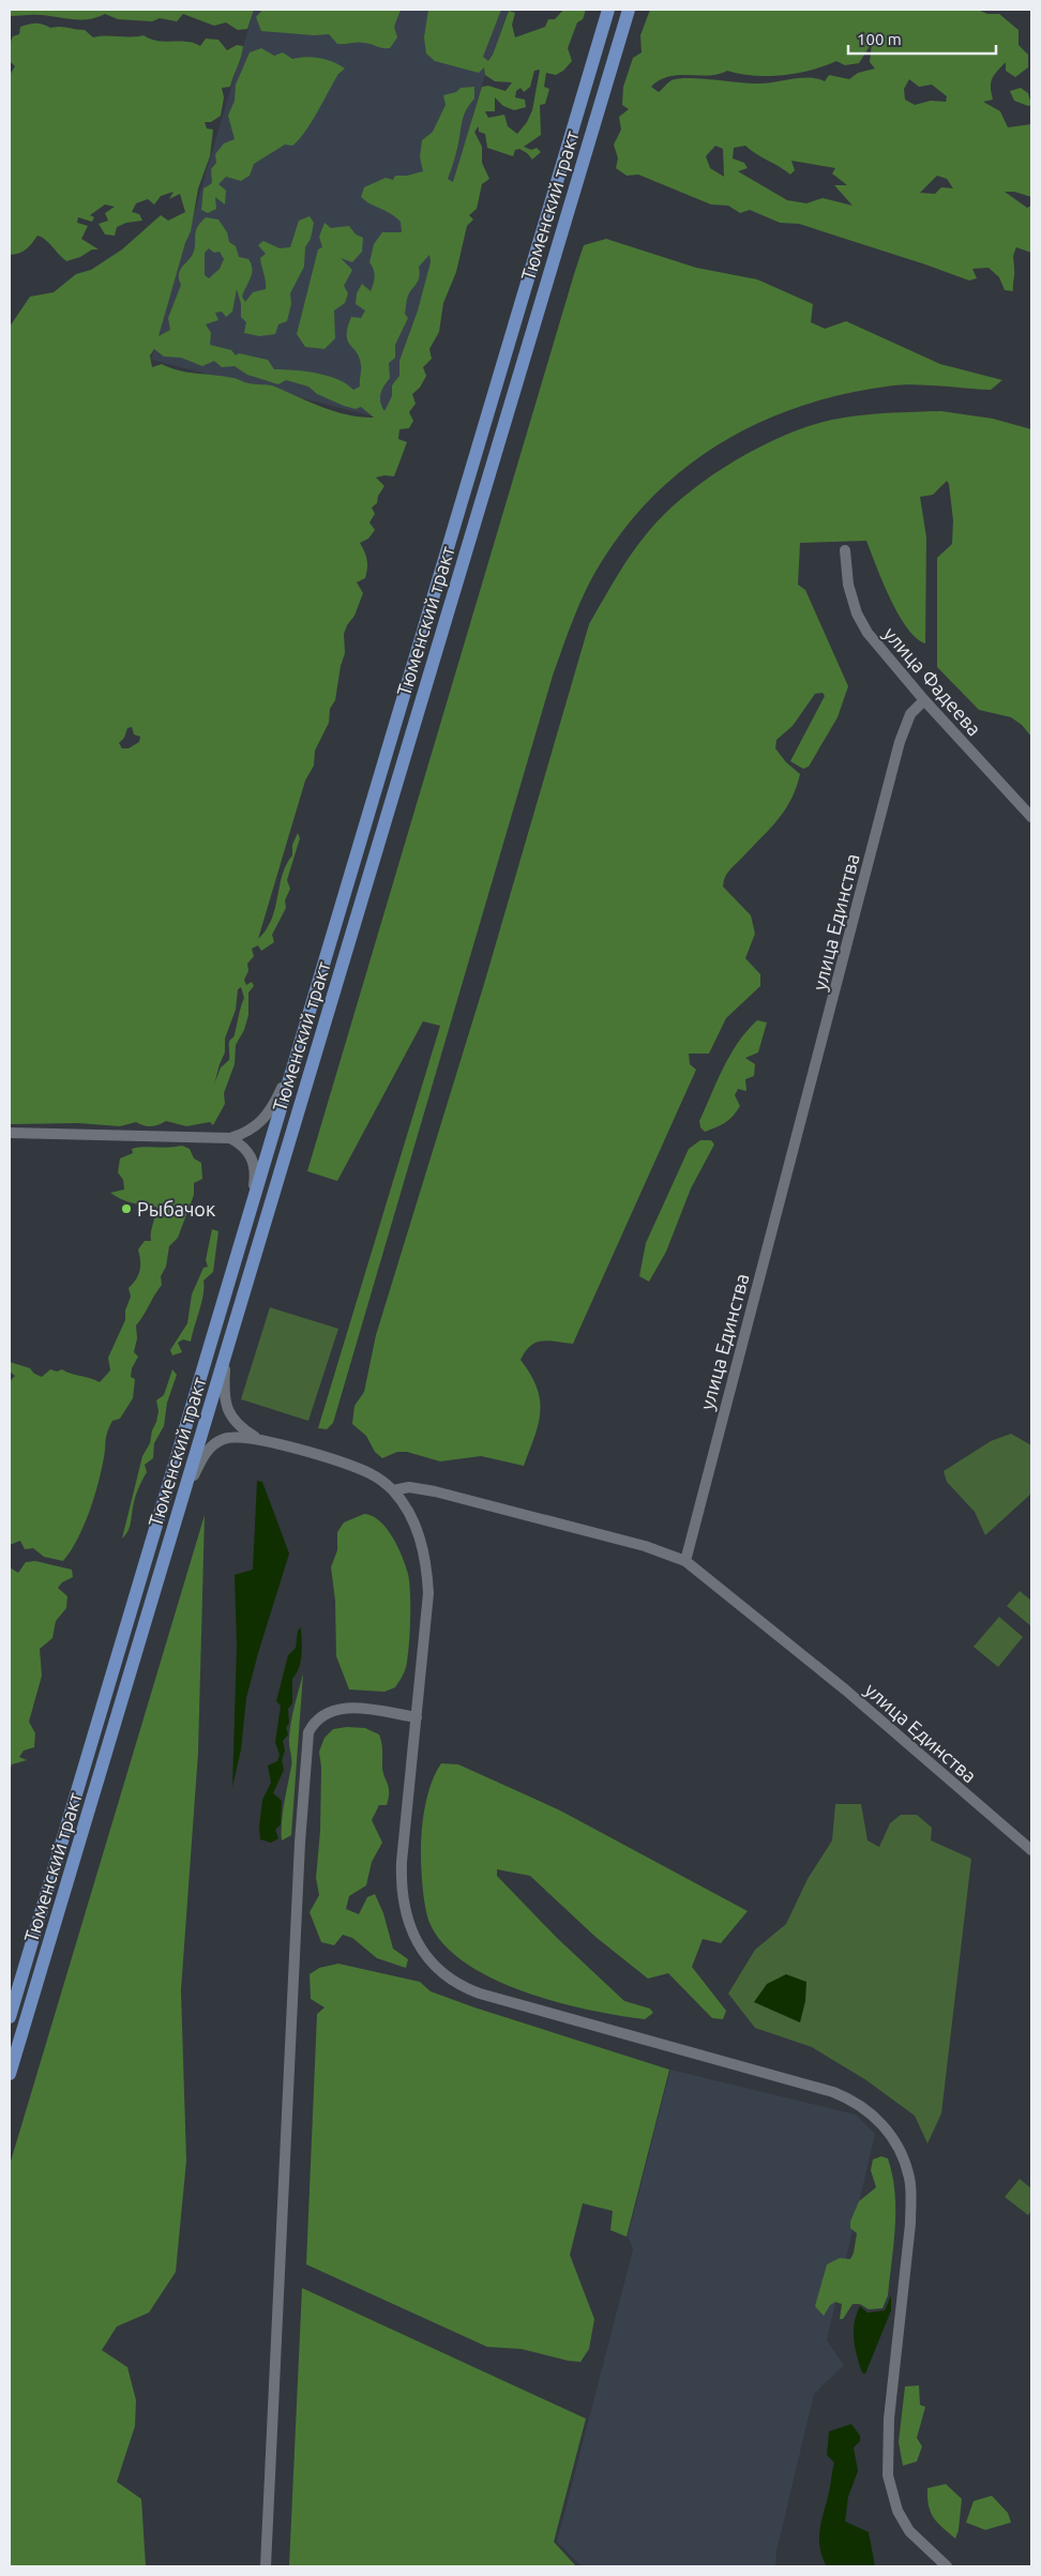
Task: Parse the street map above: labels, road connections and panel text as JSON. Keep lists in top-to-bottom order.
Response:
{
  "streets": {
    "main road": ["Тюменский тракт"],
    "street": ["улица Фадеева", "улица Единства"]
  },
  "crossings": [
    ["улица Фадеева", "улица Единства"]
  ],
  "places": ["Рыбачок"],
  "scale_bar": "100 m"
}
